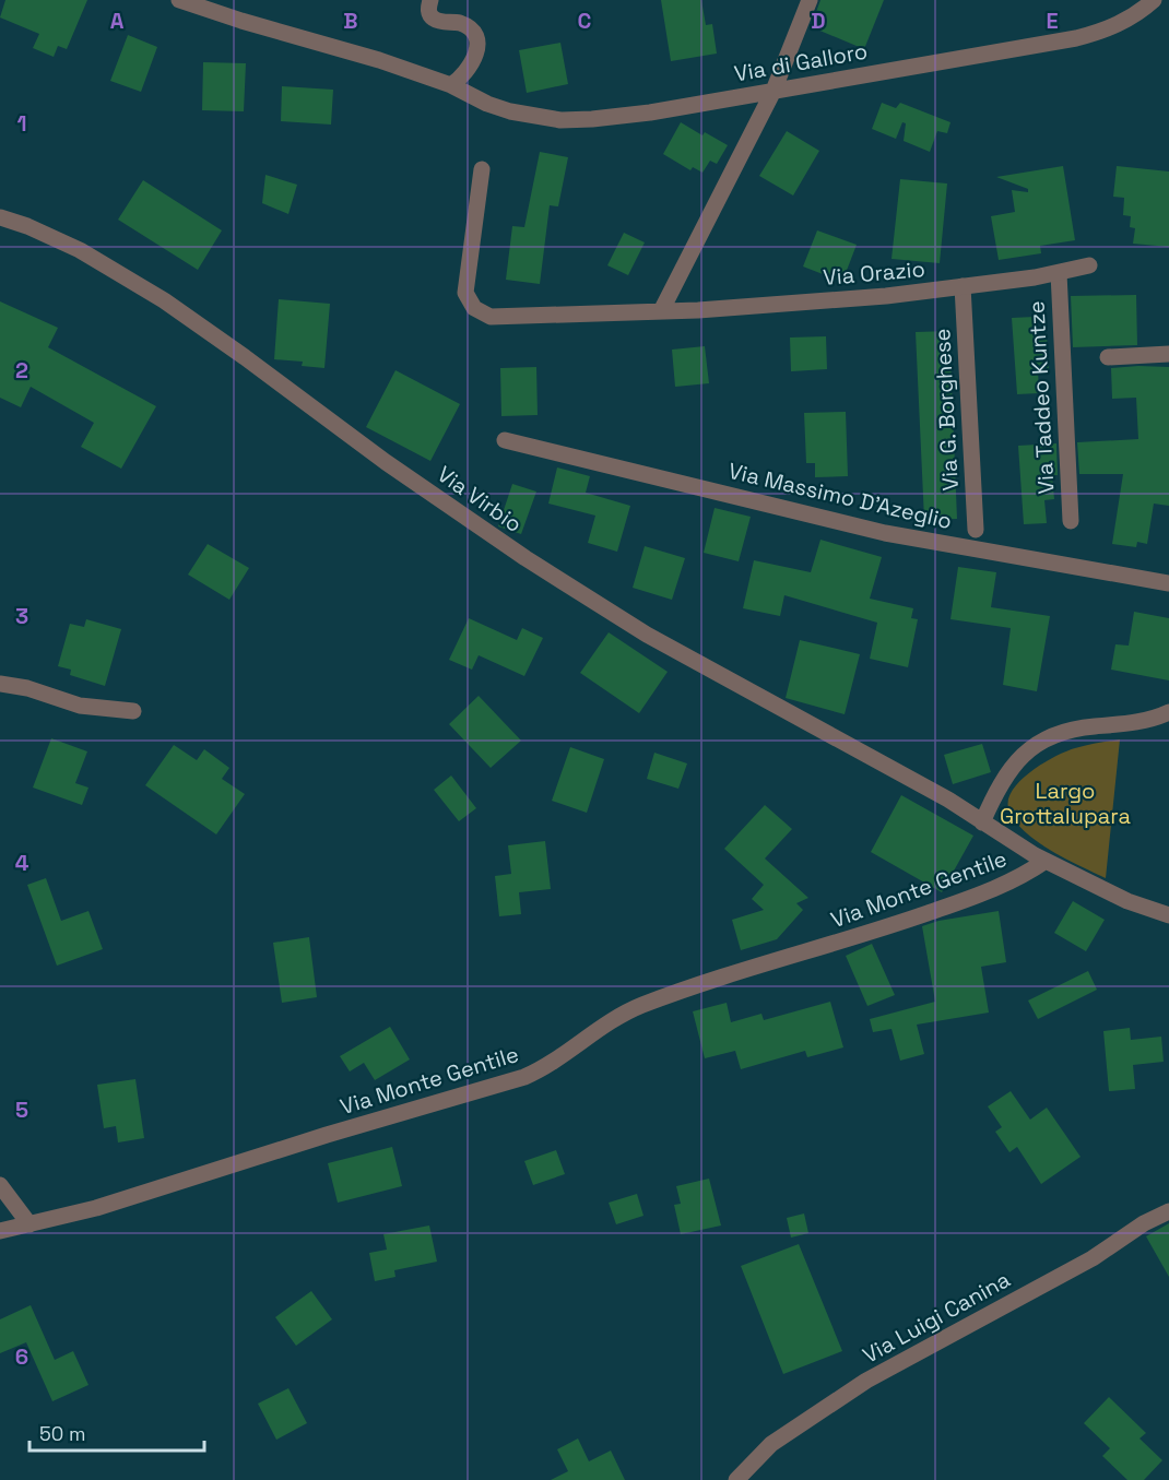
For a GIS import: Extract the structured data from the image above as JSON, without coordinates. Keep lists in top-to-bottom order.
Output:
{
  "streets": {
    "street": [
      "Via di Galloro",
      "Via Orazio",
      "Via Taddeo Kuntze",
      "Via G. Borghese",
      "Via Massimo D'Azeglio",
      "Via Virbio",
      "Via Monte Gentile",
      "Via Luigi Canina"
    ]
  },
  "crossings": [
    ["Via Orazio", "Via Taddeo Kuntze"],
    ["Via Orazio", "Via G. Borghese"]
  ],
  "parks": ["Largo Grottalupara"],
  "scale_bar": "50 m",
  "grid": {
    "columns": [
      "A",
      "B",
      "C",
      "D",
      "E"
    ],
    "rows": [
      "1",
      "2",
      "3",
      "4",
      "5",
      "6"
    ]
  }
}
